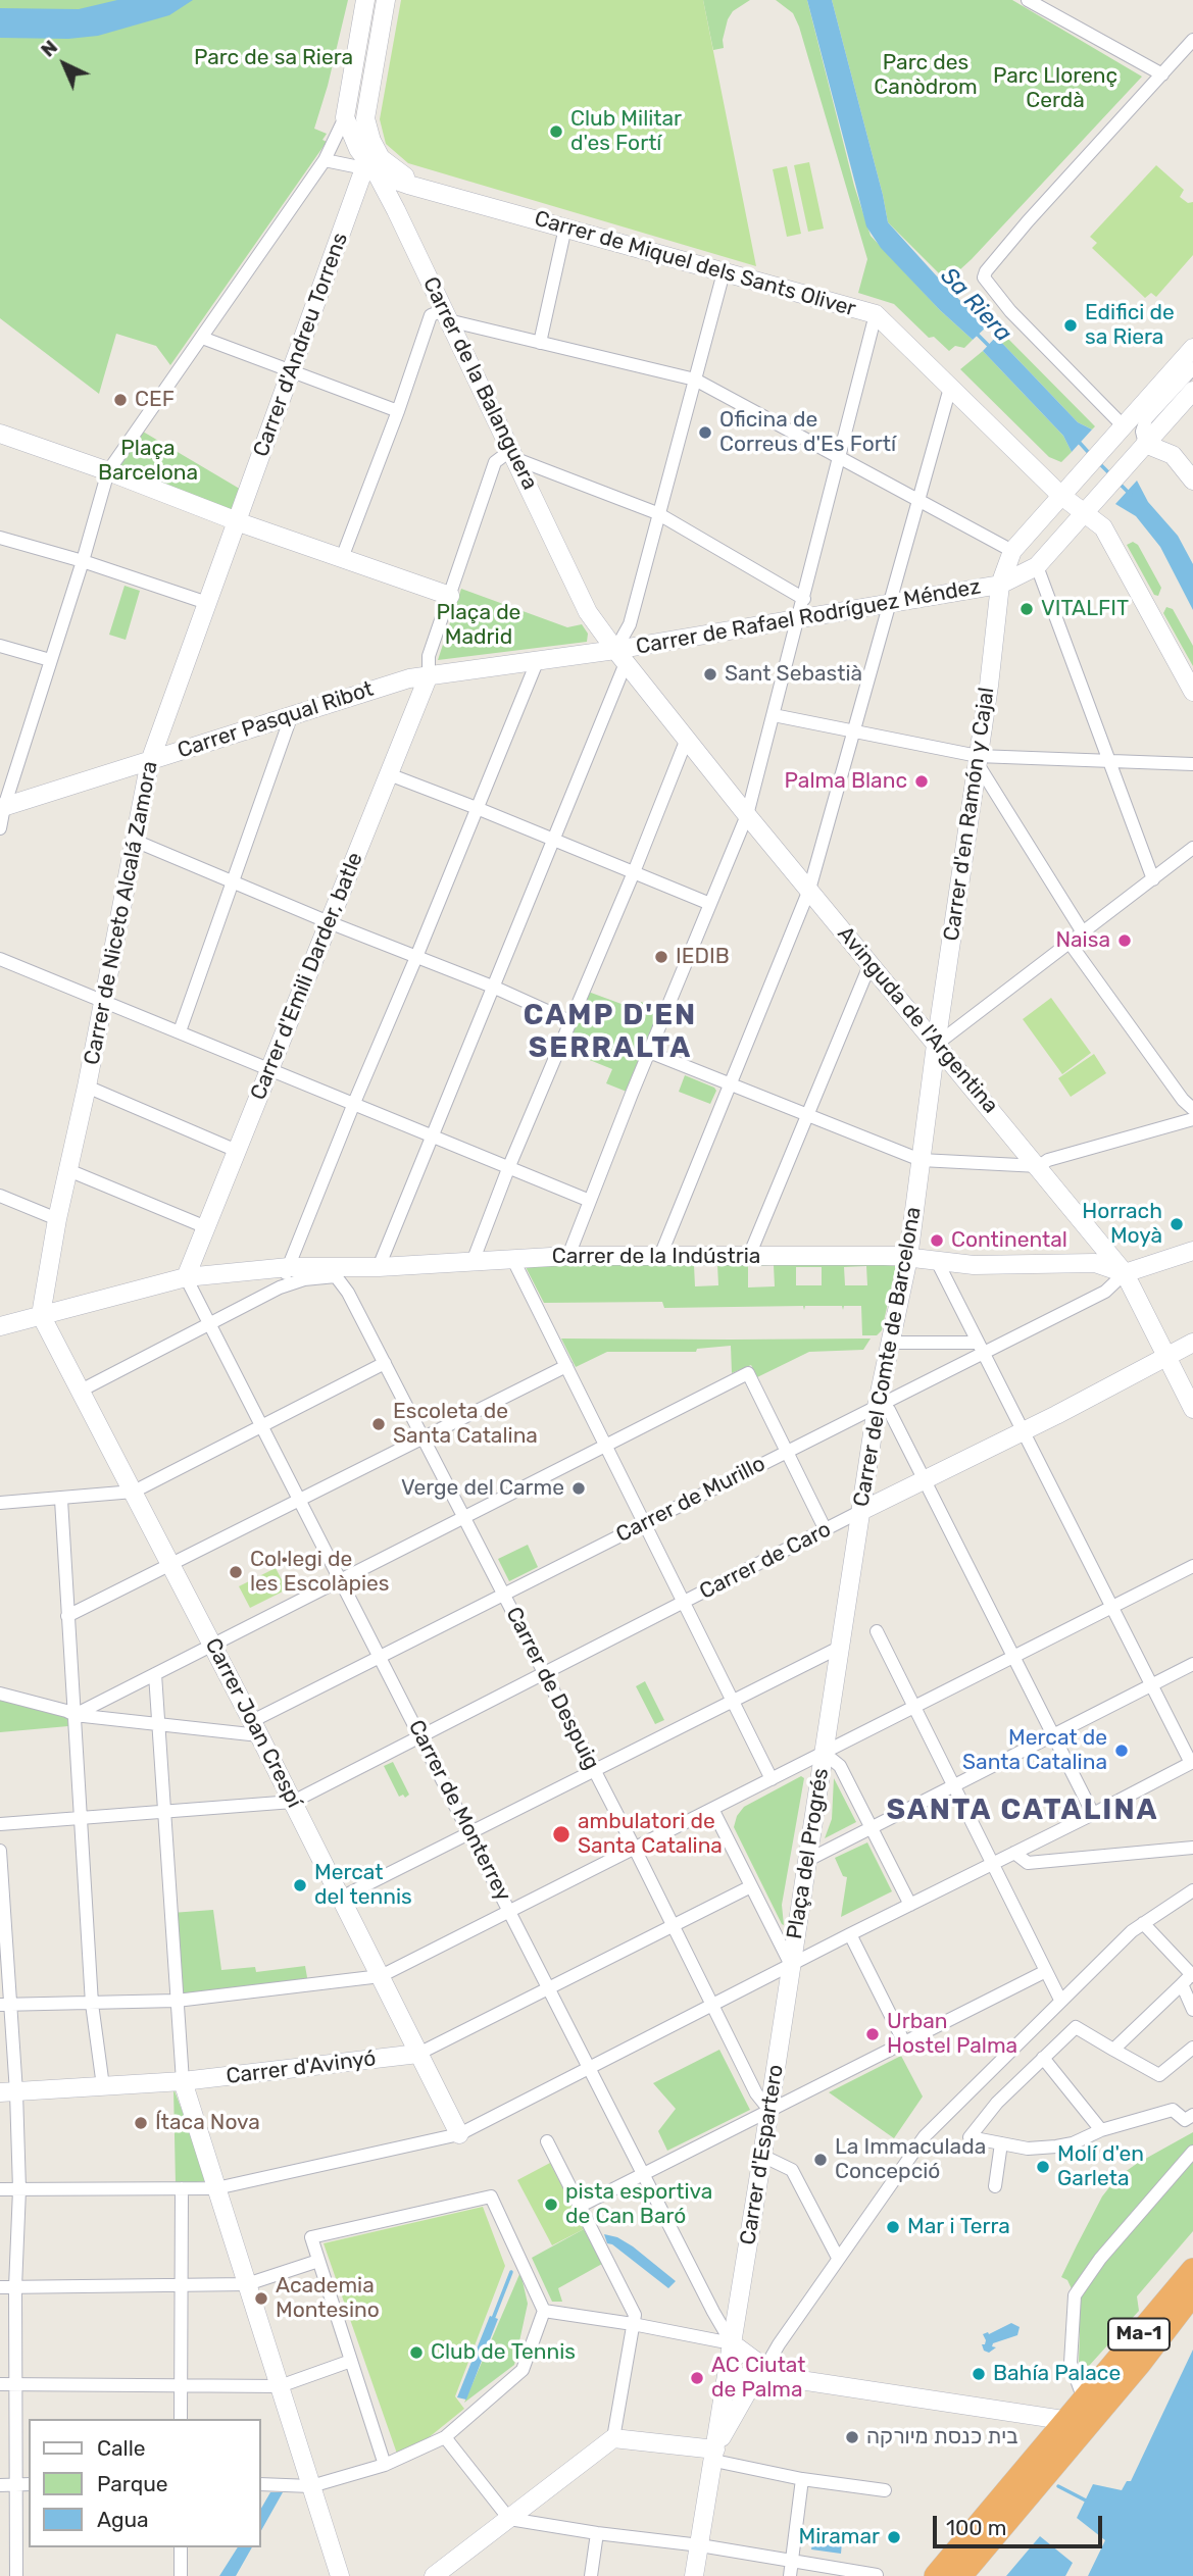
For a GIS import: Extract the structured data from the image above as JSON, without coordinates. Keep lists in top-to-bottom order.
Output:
{
  "streets": {
    "highway": ["Ma-1"],
    "street": [
      "Carrer de Miquel dels Sants Oliver",
      "Carrer d'Andreu Torrens",
      "Carrer de la Balanguera",
      "Carrer de Rafael Rodríguez Méndez",
      "Carrer Pasqual Ribot",
      "Carrer d'en Ramón y Cajal",
      "Carrer de Niceto Alcalá Zamora",
      "Carrer d'Emili Darder, batle",
      "Avinguda de l'Argentina",
      "Carrer de la Indústria",
      "Carrer del Comte de Barcelona",
      "Carrer de Murillo",
      "Carrer de Caro",
      "Carrer de Despuig",
      "Carrer Joan Crespí",
      "Carrer de Monterrey",
      "Plaça del Progrés",
      "Carrer d'Avinyó",
      "Carrer d'Espartero"
    ]
  },
  "crossings": [
    ["Carrer de Miquel dels Sants Oliver", "Carrer d'Andreu Torrens"],
    ["Carrer de Miquel dels Sants Oliver", "Carrer de la Balanguera"],
    ["Carrer de Miquel dels Sants Oliver", "Carrer d'en Ramón y Cajal"],
    ["Carrer d'Andreu Torrens", "Carrer de la Balanguera"],
    ["Carrer d'Andreu Torrens", "Carrer de Niceto Alcalá Zamora"],
    ["Carrer de la Balanguera", "Carrer de Rafael Rodríguez Méndez"],
    ["Carrer de la Balanguera", "Avinguda de l'Argentina"],
    ["Carrer de Rafael Rodríguez Méndez", "Carrer Pasqual Ribot"],
    ["Carrer de Rafael Rodríguez Méndez", "Carrer d'en Ramón y Cajal"],
    ["Carrer de Rafael Rodríguez Méndez", "Avinguda de l'Argentina"],
    ["Carrer Pasqual Ribot", "Carrer de Niceto Alcalá Zamora"],
    ["Carrer Pasqual Ribot", "Carrer d'Emili Darder, batle"],
    ["Carrer d'en Ramón y Cajal", "Avinguda de l'Argentina"],
    ["Carrer d'en Ramón y Cajal", "Carrer del Comte de Barcelona"],
    ["Carrer de Niceto Alcalá Zamora", "Carrer de la Indústria"],
    ["Carrer de Niceto Alcalá Zamora", "Carrer Joan Crespí"],
    ["Carrer d'Emili Darder, batle", "Carrer de la Indústria"],
    ["Carrer d'Emili Darder, batle", "Carrer de Monterrey"],
    ["Avinguda de l'Argentina", "Carrer de la Indústria"],
    ["Avinguda de l'Argentina", "Carrer del Comte de Barcelona"],
    ["Avinguda de l'Argentina", "Carrer de Murillo"],
    ["Avinguda de l'Argentina", "Carrer de Caro"],
    ["Carrer de la Indústria", "Carrer del Comte de Barcelona"],
    ["Carrer de la Indústria", "Carrer de Murillo"],
    ["Carrer de la Indústria", "Carrer Joan Crespí"],
    ["Carrer de la Indústria", "Carrer de Monterrey"],
    ["Carrer del Comte de Barcelona", "Carrer de Murillo"],
    ["Carrer del Comte de Barcelona", "Carrer de Caro"],
    ["Carrer del Comte de Barcelona", "Plaça del Progrés"],
    ["Carrer de Murillo", "Carrer de Despuig"],
    ["Carrer de Murillo", "Carrer Joan Crespí"],
    ["Carrer de Murillo", "Carrer de Monterrey"],
    ["Carrer de Caro", "Carrer de Despuig"],
    ["Carrer de Caro", "Carrer Joan Crespí"],
    ["Carrer de Caro", "Carrer de Monterrey"],
    ["Carrer de Despuig", "Carrer d'Espartero"],
    ["Carrer Joan Crespí", "Carrer d'Avinyó"],
    ["Carrer de Monterrey", "Carrer d'Espartero"],
    ["Plaça del Progrés", "Carrer d'Espartero"]
  ],
  "districts": ["CAMP D'EN SERRALTA", "SANTA CATALINA"],
  "water": ["Sa Riera"],
  "parks": [
    "Parc de sa Riera",
    "Parc des Canòdrom",
    "Parc Llorenç Cerdà",
    "Plaça Barcelona",
    "Plaça de Madrid"
  ],
  "places": [
    "Club Militar d'es Fortí",
    "Edifici de sa Riera",
    "CEF",
    "Oficina de Correus d'Es Fortí",
    "VITALFIT",
    "Sant Sebastià",
    "Palma Blanc",
    "Naisa",
    "IEDIB",
    "Horrach Moyà",
    "Continental",
    "Escoleta de Santa Catalina",
    "Verge del Carme",
    "Col·legi de les Escolàpies",
    "Mercat de Santa Catalina",
    "ambulatori de Santa Catalina",
    "Mercat del tennis",
    "Urban Hostel Palma",
    "Ítaca Nova",
    "La Immaculada Concepció",
    "Molí d'en Garleta",
    "pista esportiva de Can Baró",
    "Mar i Terra",
    "Academia Montesino",
    "Club de Tennis",
    "Bahía Palace",
    "AC Ciutat de Palma",
    "בית כנסת מיורקה",
    "Miramar"
  ],
  "legend": ["Calle", "Parque", "Agua"],
  "scale_bar": "100 m",
  "north": "top left"
}
